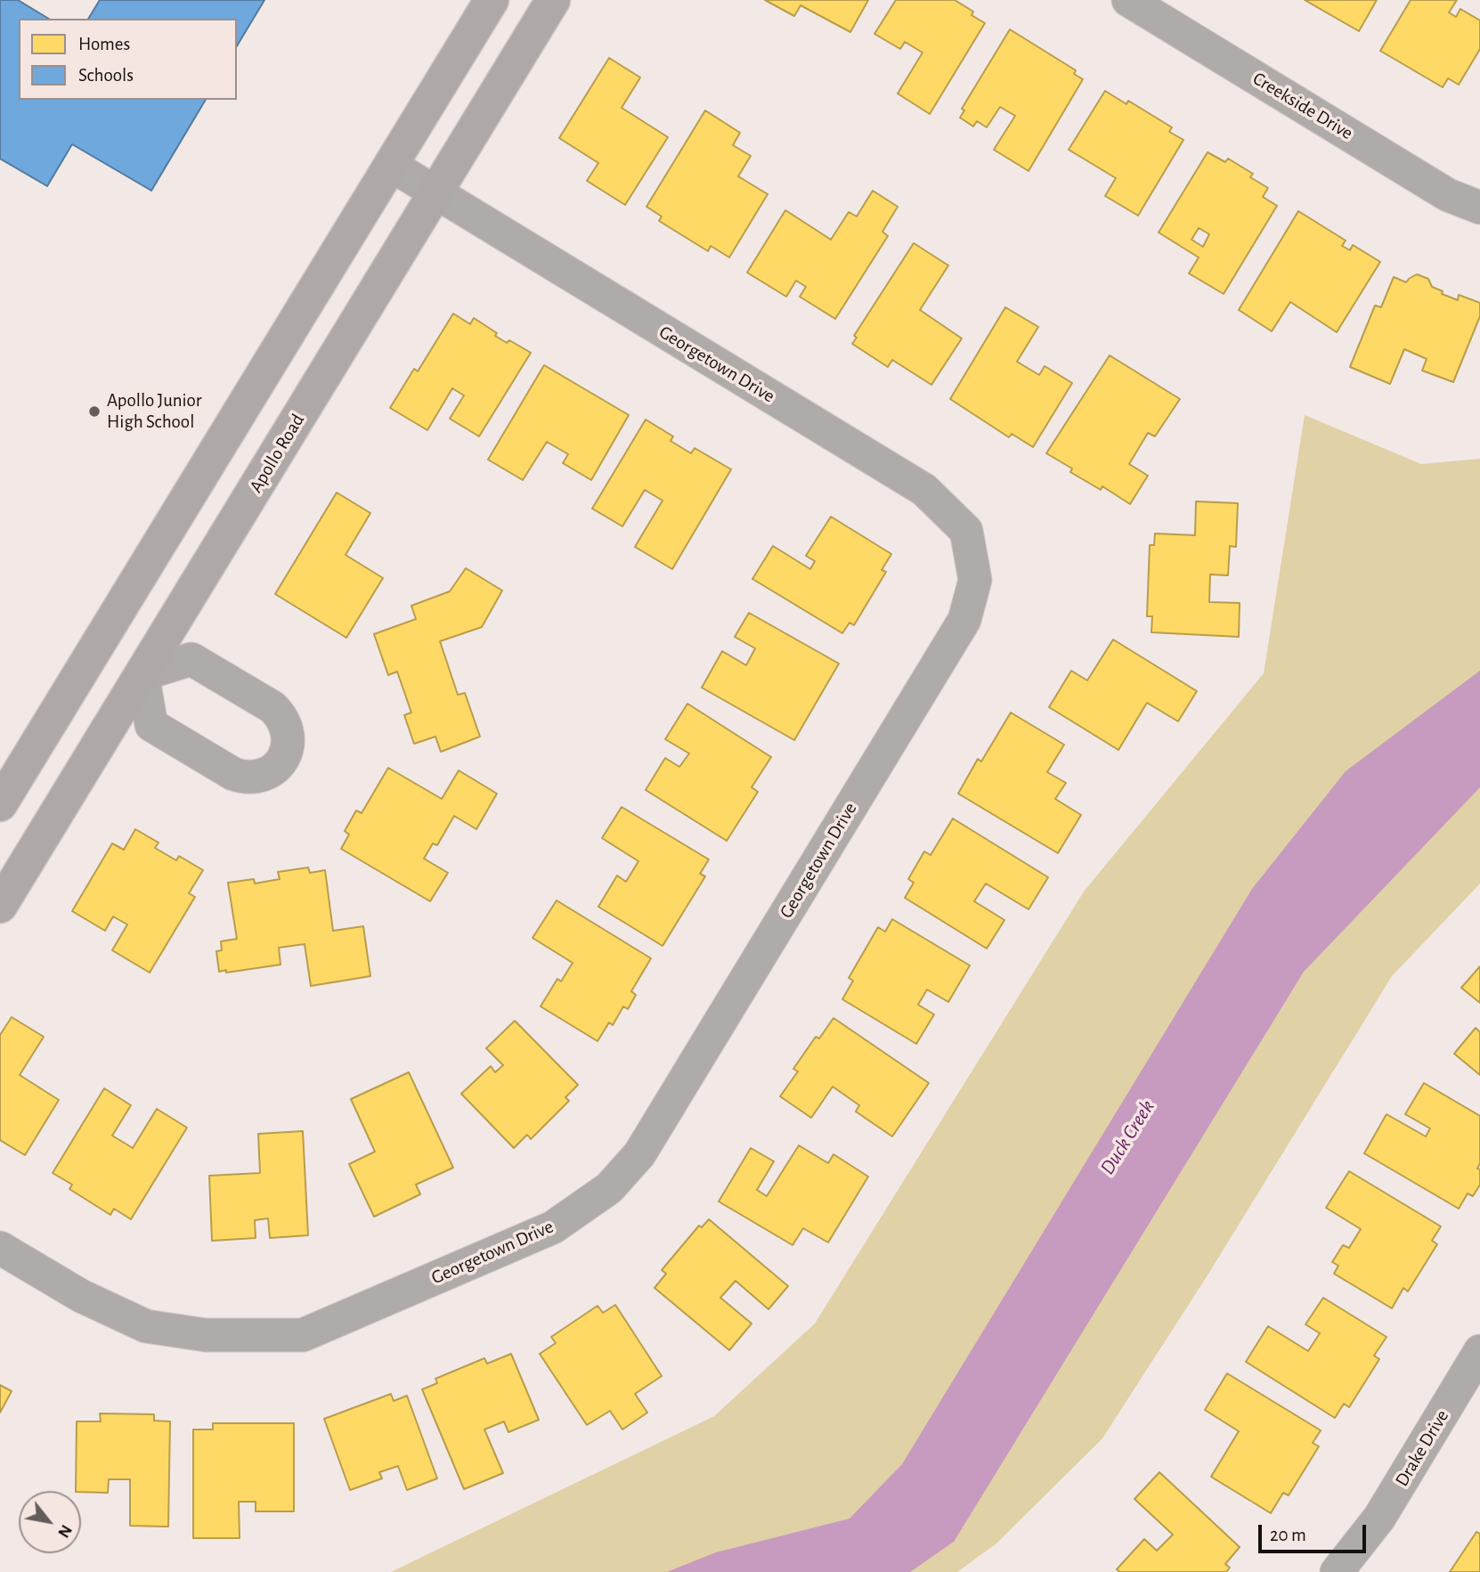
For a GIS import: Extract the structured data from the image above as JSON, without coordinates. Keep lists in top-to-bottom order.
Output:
{
  "streets": {
    "street": [
      "Creekside Drive",
      "Georgetown Drive",
      "Apollo Road",
      "Drake Drive"
    ]
  },
  "crossings": [
    ["Georgetown Drive", "Apollo Road"]
  ],
  "water": ["Duck Creek"],
  "places": ["Apollo Junior High School"],
  "legend": ["Homes", "Schools"],
  "scale_bar": "20 m",
  "north": "bottom right"
}
